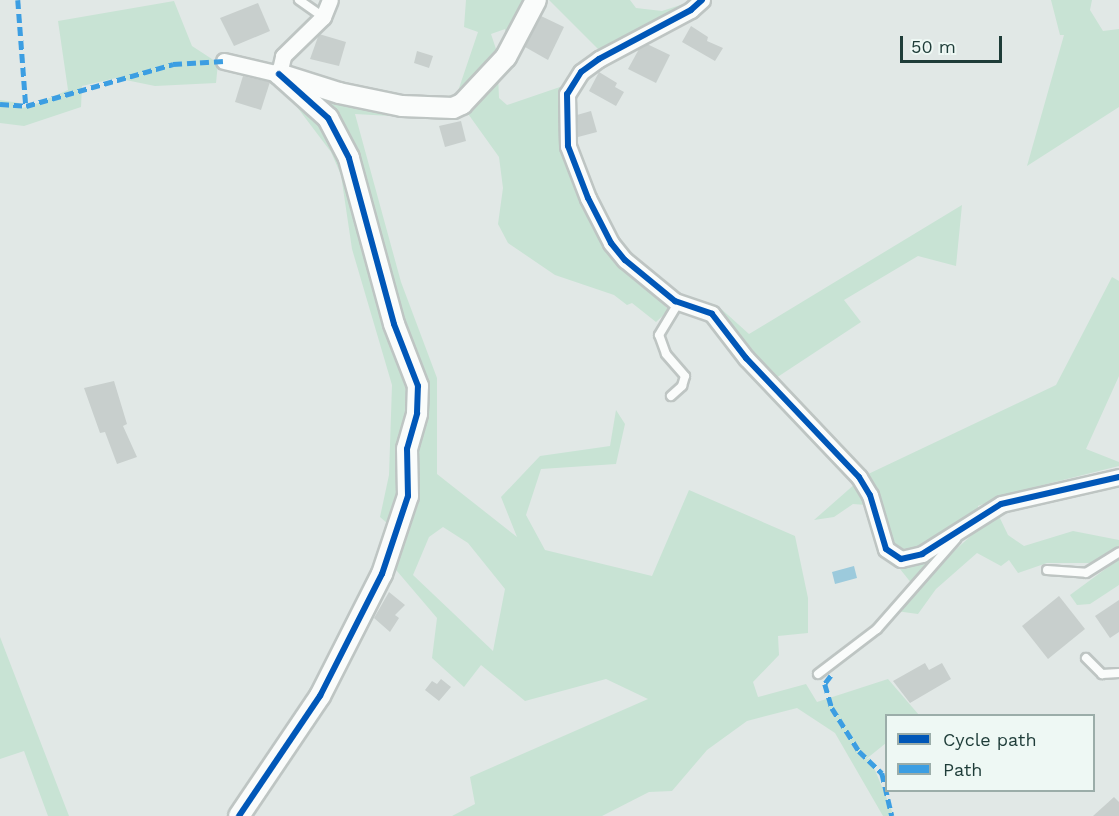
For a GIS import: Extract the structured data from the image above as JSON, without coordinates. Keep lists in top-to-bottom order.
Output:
{
  "legend": ["Cycle path", "Path"],
  "scale_bar": "50 m"
}
